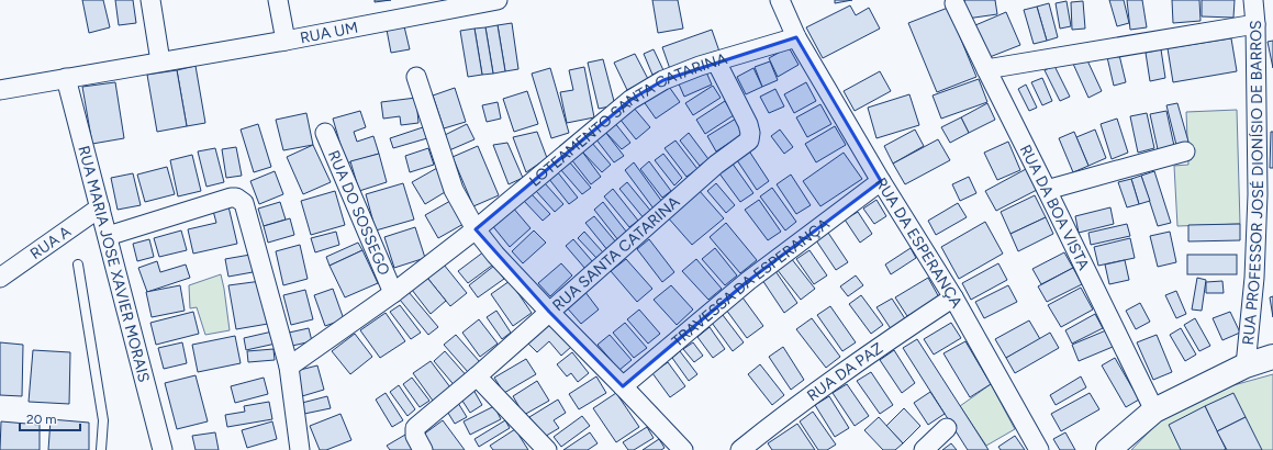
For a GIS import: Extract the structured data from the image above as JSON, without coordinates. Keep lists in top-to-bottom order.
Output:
{
  "streets": {
    "street": [
      "RUA UM",
      "LOTEAMENTO SANTA CATARINA",
      "RUA PROFESSOR JOSÉ DIONÍSIO DE BARROS",
      "RUA DA BOA VISTA",
      "RUA DO SOSSEGO",
      "RUA A",
      "RUA DA ESPERANÇA",
      "RUA SANTA CATARINA",
      "RUA MARIA JOSE XAVIER MORAIS",
      "TRAVESSA DA ESPERANÇA",
      "RUA DA PAZ"
    ]
  },
  "crossings": [
    ["RUA UM", "RUA MARIA JOSE XAVIER MORAIS"],
    ["LOTEAMENTO SANTA CATARINA", "RUA DO SOSSEGO"],
    ["LOTEAMENTO SANTA CATARINA", "RUA DA ESPERANÇA"],
    ["LOTEAMENTO SANTA CATARINA", "RUA SANTA CATARINA"],
    ["RUA A", "RUA MARIA JOSE XAVIER MORAIS"],
    ["RUA DA ESPERANÇA", "TRAVESSA DA ESPERANÇA"],
    ["RUA DA ESPERANÇA", "RUA DA PAZ"]
  ],
  "scale_bar": "20 m"
}
